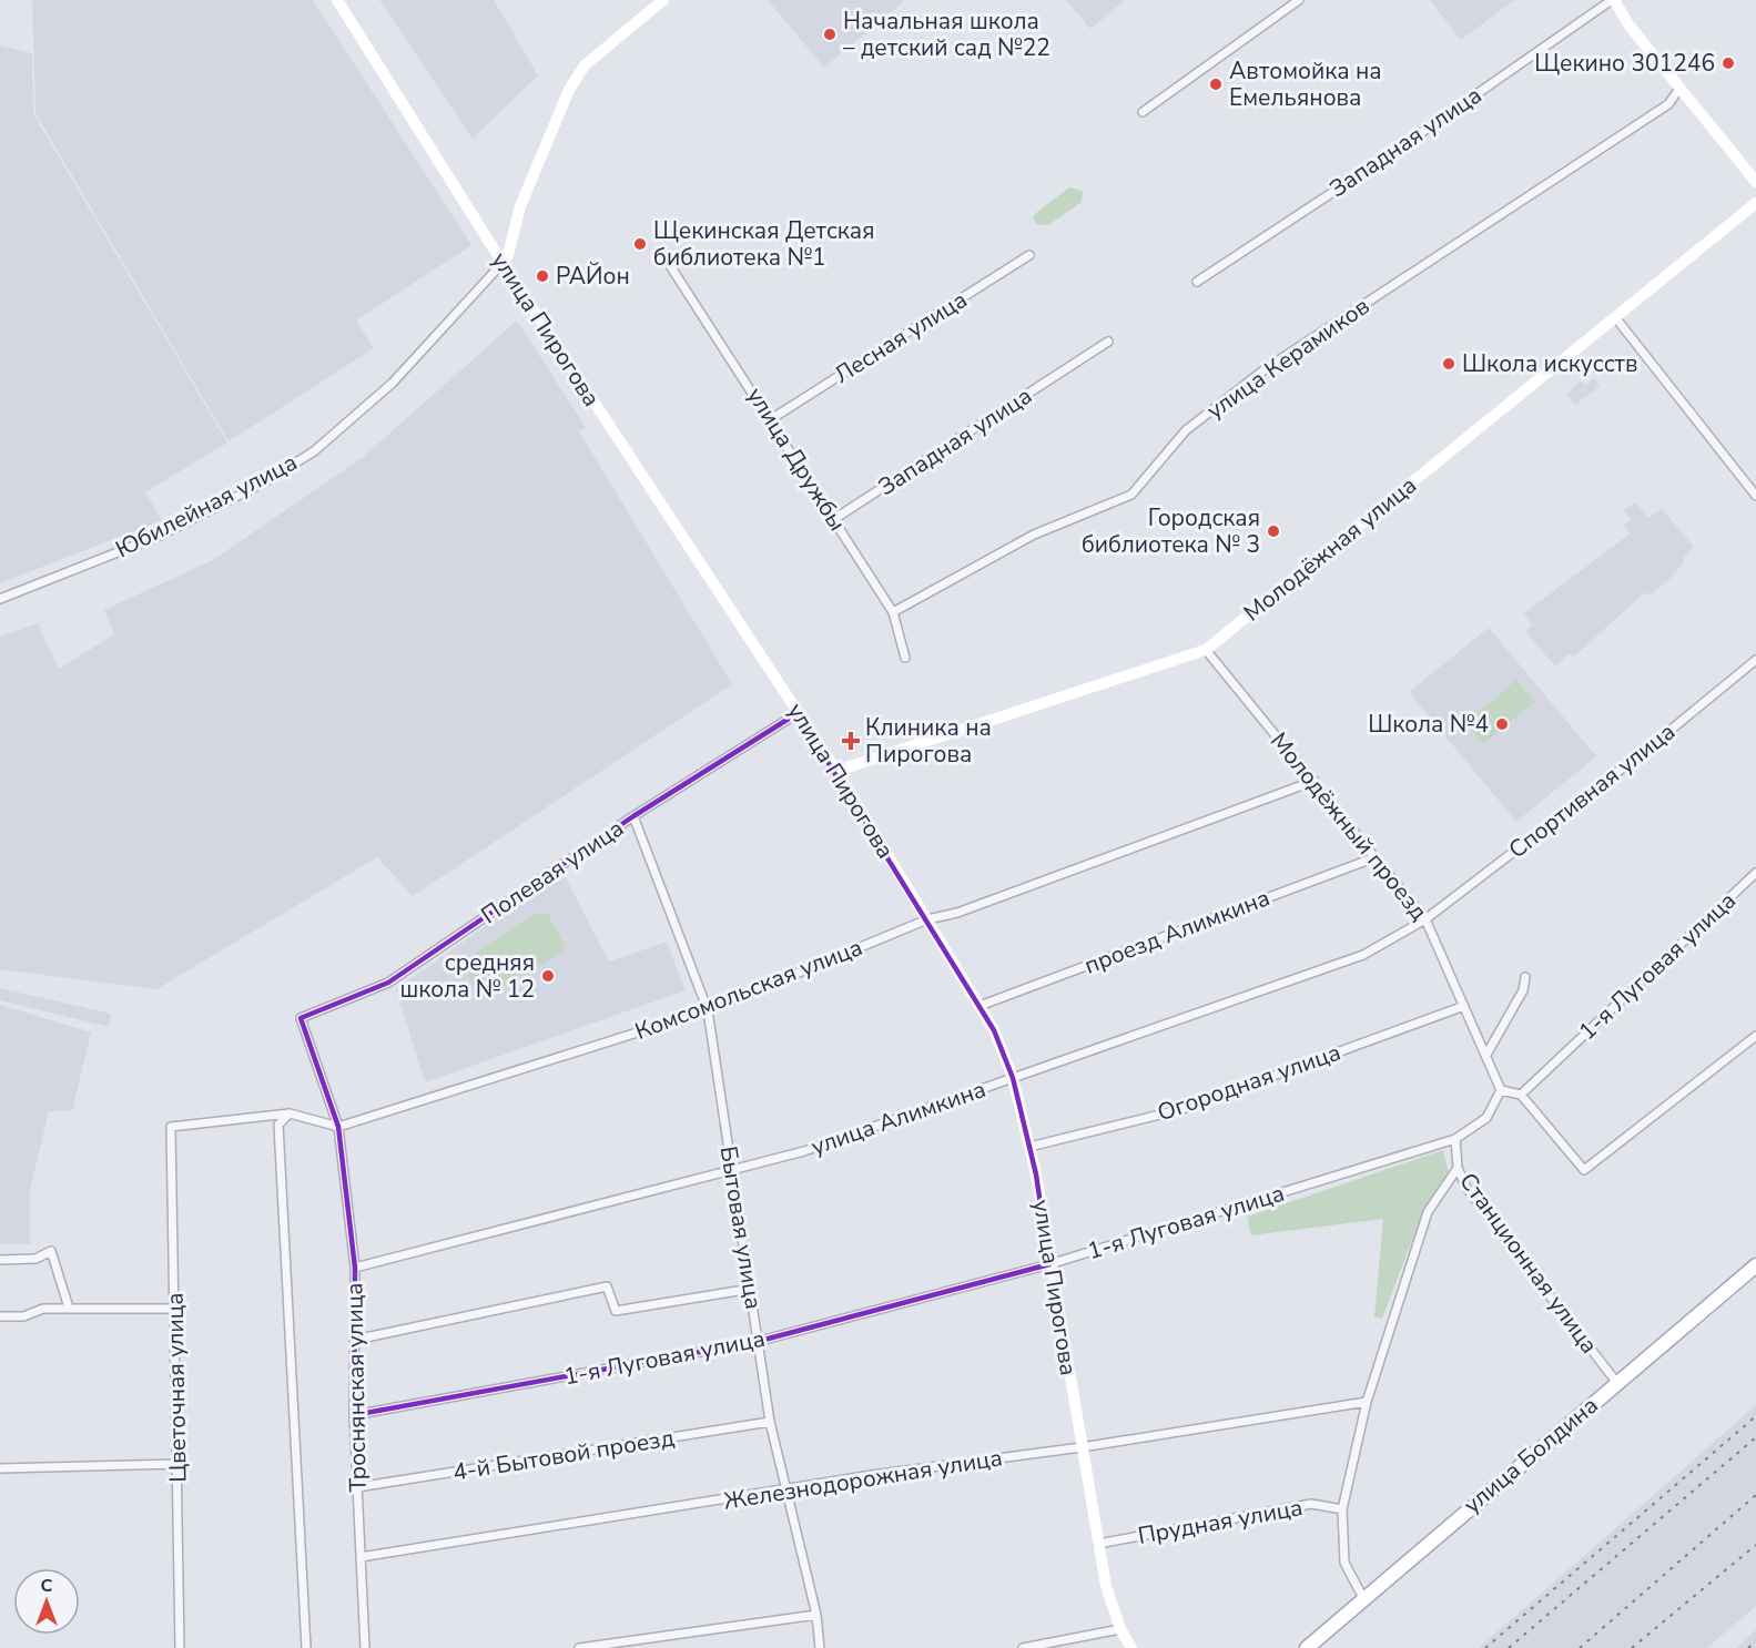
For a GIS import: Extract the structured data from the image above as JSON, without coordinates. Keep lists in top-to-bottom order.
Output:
{
  "streets": {
    "main road": ["улица Болдина"],
    "street": [
      "Западная улица",
      "улица Пирогова",
      "Лесная улица",
      "улица Керамиков",
      "улица Дружбы",
      "Юбилейная улица",
      "Молодёжная улица",
      "Спортивная улица",
      "Молодёжный проезд",
      "Полевая улица",
      "проезд Алимкина",
      "1-я Луговая улица",
      "Комсомольская улица",
      "Огородная улица",
      "улица Алимкина",
      "Бытовая улица",
      "Станционная улица",
      "Цветочная улица",
      "Троснянская улица",
      "4-й Бытовой проезд",
      "Железнодорожная улица",
      "Прудная улица"
    ]
  },
  "crossings": [
    ["Западная улица", "улица Дружбы"],
    ["улица Пирогова", "Юбилейная улица"],
    ["улица Пирогова", "Молодёжная улица"],
    ["улица Пирогова", "Полевая улица"],
    ["улица Пирогова", "проезд Алимкина"],
    ["улица Пирогова", "1-я Луговая улица"],
    ["улица Пирогова", "Комсомольская улица"],
    ["улица Пирогова", "Огородная улица"],
    ["улица Пирогова", "улица Алимкина"],
    ["улица Пирогова", "Железнодорожная улица"],
    ["улица Пирогова", "Прудная улица"],
    ["Лесная улица", "улица Дружбы"],
    ["улица Керамиков", "улица Дружбы"],
    ["Молодёжная улица", "Молодёжный проезд"],
    ["Спортивная улица", "Молодёжный проезд"],
    ["Спортивная улица", "улица Алимкина"],
    ["Молодёжный проезд", "проезд Алимкина"],
    ["Молодёжный проезд", "1-я Луговая улица"],
    ["Молодёжный проезд", "Комсомольская улица"],
    ["Молодёжный проезд", "Огородная улица"],
    ["Молодёжный проезд", "улица Алимкина"],
    ["Полевая улица", "Бытовая улица"],
    ["Полевая улица", "Троснянская улица"],
    ["1-я Луговая улица", "Бытовая улица"],
    ["1-я Луговая улица", "Станционная улица"],
    ["1-я Луговая улица", "Троснянская улица"],
    ["Комсомольская улица", "Бытовая улица"],
    ["Комсомольская улица", "Троснянская улица"],
    ["улица Алимкина", "Бытовая улица"],
    ["улица Алимкина", "Троснянская улица"],
    ["Бытовая улица", "4-й Бытовой проезд"],
    ["Бытовая улица", "Железнодорожная улица"],
    ["Станционная улица", "улица Болдина"],
    ["Троснянская улица", "4-й Бытовой проезд"],
    ["Троснянская улица", "Железнодорожная улица"]
  ],
  "places": {
    "other": [
      "Начальная школа – детский сад №22",
      "Щекино 301246",
      "Автомойка на Емельянова",
      "Щекинская Детская библиотека №1",
      "РАЙон",
      "Школа искусств",
      "Городская библиотека № 3",
      "Школа №4",
      "средняя школа № 12"
    ],
    "health": ["Клиника на Пирогова"]
  },
  "north": "top"
}
